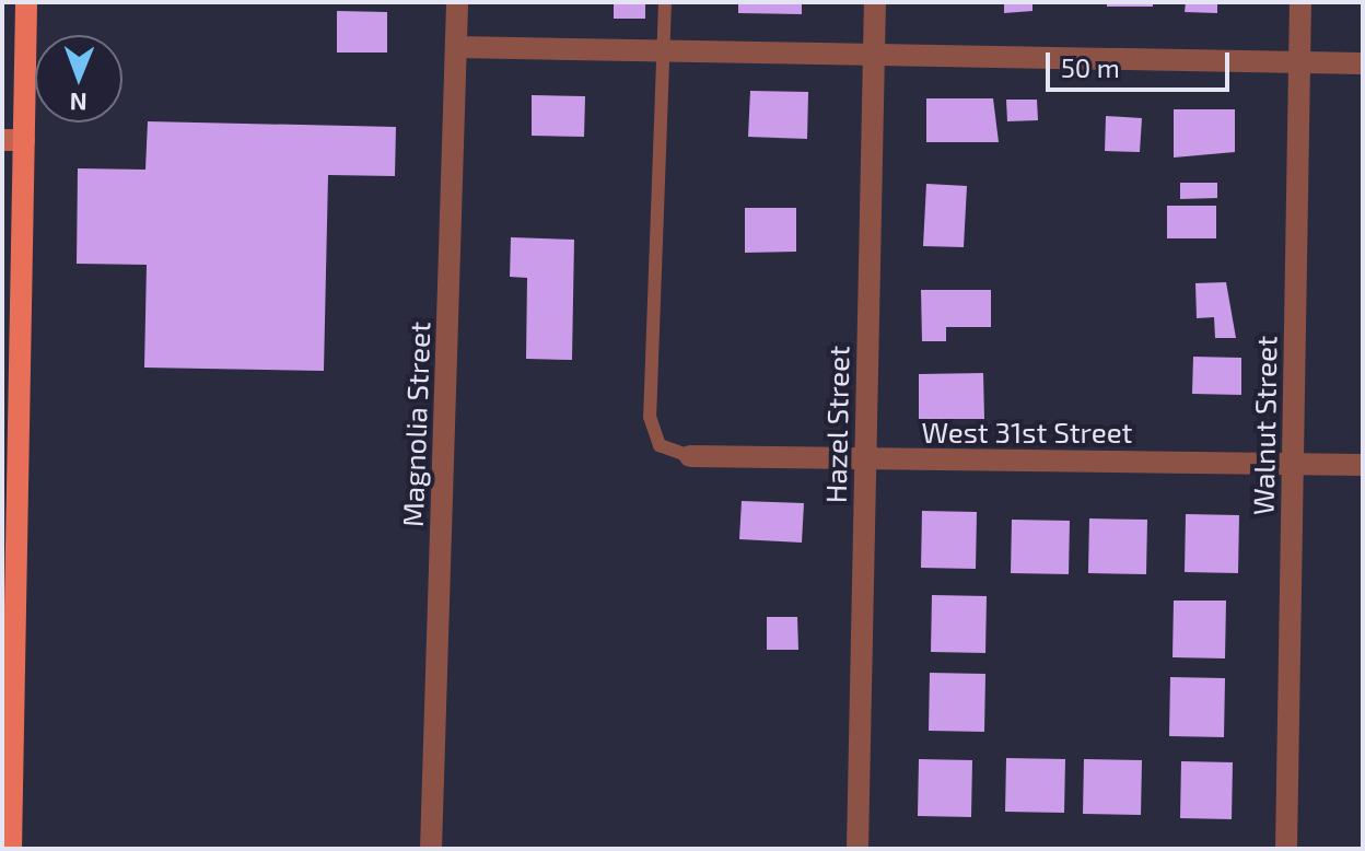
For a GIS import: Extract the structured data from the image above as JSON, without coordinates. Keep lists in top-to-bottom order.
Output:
{
  "streets": {
    "street": [
      "Magnolia Street",
      "Hazel Street",
      "Walnut Street",
      "West 31st Street"
    ]
  },
  "crossings": [
    ["Hazel Street", "West 31st Street"],
    ["Walnut Street", "West 31st Street"]
  ],
  "scale_bar": "50 m",
  "north": "bottom"
}
